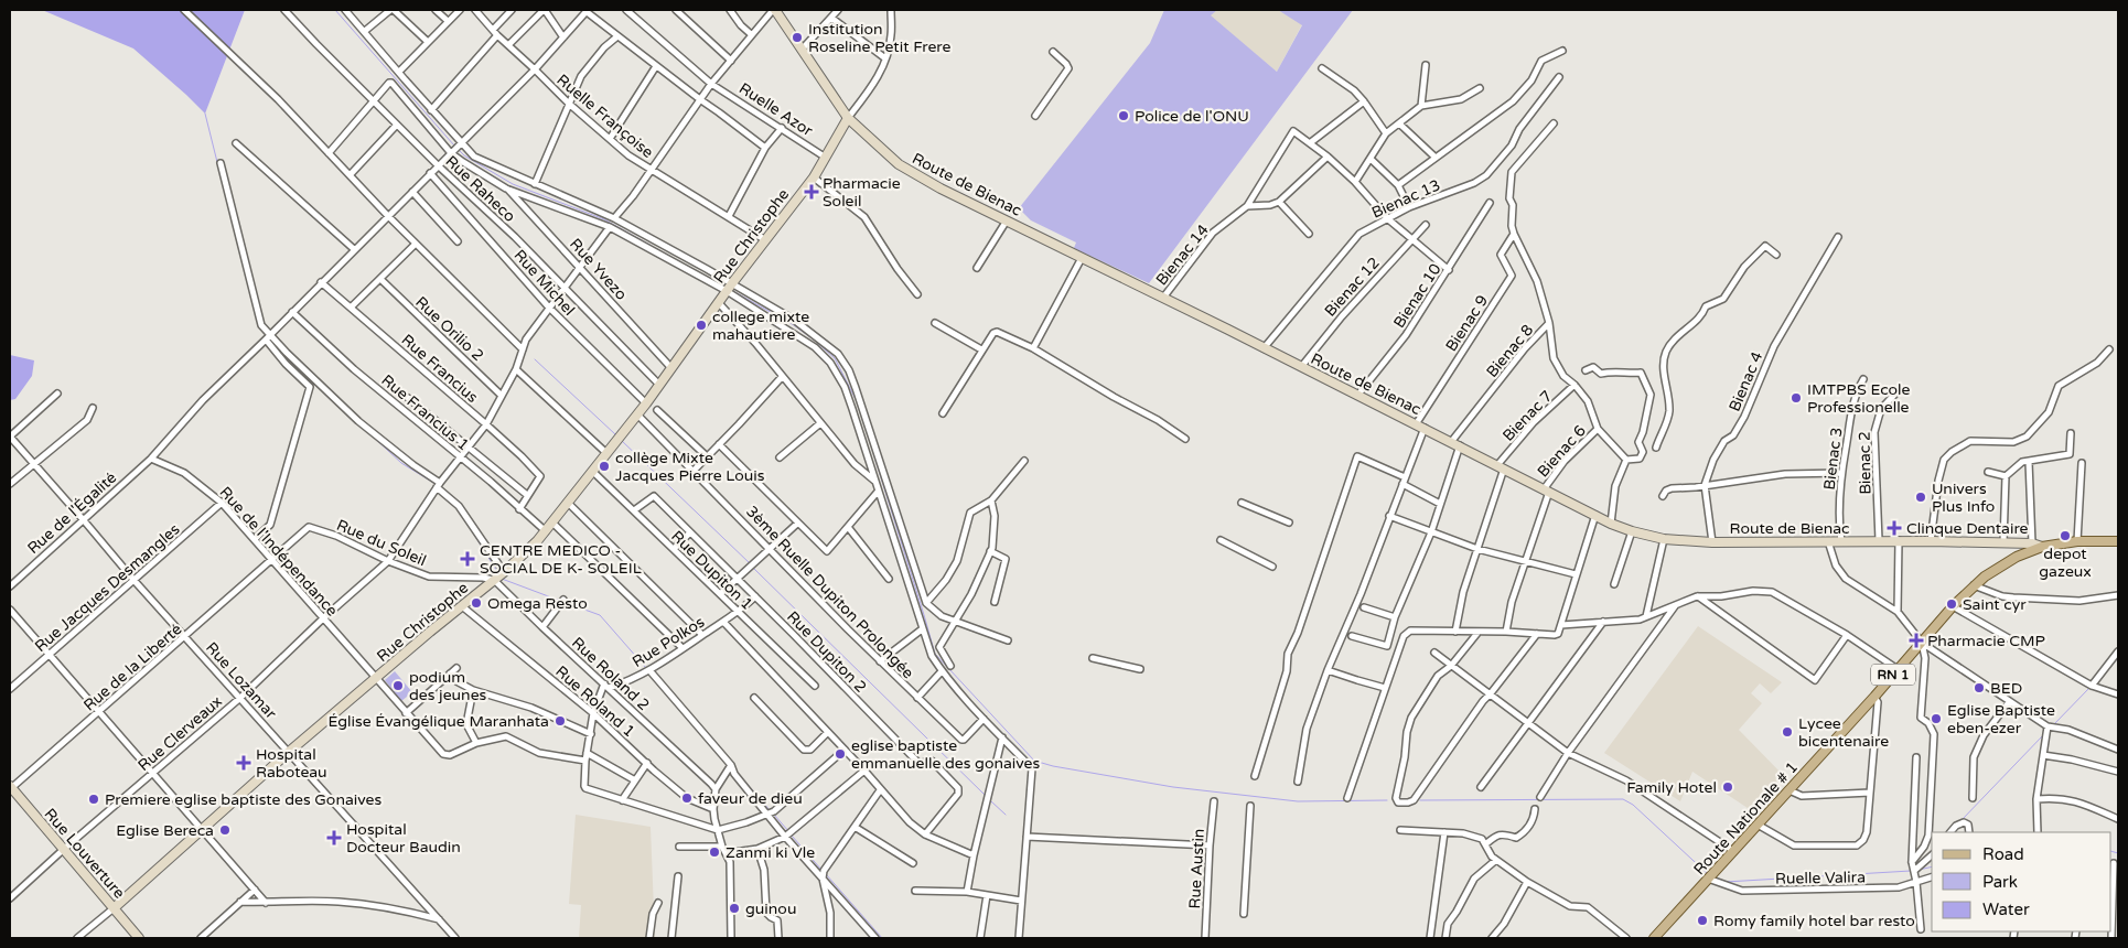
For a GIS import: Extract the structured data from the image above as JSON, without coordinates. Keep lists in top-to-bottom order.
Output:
{
  "streets": {
    "main road": [
      "Route de Bienac",
      "Rue Christophe",
      "RN 1",
      "Route Nationale # 1",
      "Rue Louverture"
    ],
    "street": [
      "Ruelle Azor",
      "Ruelle Françoise",
      "Rue Raheco",
      "Bienac 13",
      "Bienac 14",
      "Rue Yvezo",
      "Rue Michel",
      "Bienac 12",
      "Bienac 10",
      "Bienac 9",
      "Rue Orilio 2",
      "Bienac 8",
      "Rue Francius",
      "Bienac 4",
      "Rue Francius 1",
      "Bienac 7",
      "Bienac 6",
      "Bienac 3",
      "Bienac 2",
      "Rue de l'Égalité",
      "Rue du Soleil",
      "Rue de l'Indépendance",
      "Rue Dupiton 1",
      "Rue Jacques Desmangles",
      "3ème Ruelle Dupiton Prolongée",
      "Rue Polkos",
      "Rue Dupiton 2",
      "Rue de la Liberté",
      "Rue Roland 2",
      "Rue Lozamar",
      "Rue Roland 1",
      "Rue Clerveaux",
      "Rue Austin",
      "Ruelle Valira"
    ]
  },
  "crossings": [
    ["Ruelle Azor", "Rue Christophe"],
    ["Ruelle Françoise", "Rue Christophe"],
    ["Ruelle Françoise", "Rue de l'Égalité"],
    ["Route de Bienac", "Bienac 13"],
    ["Route de Bienac", "Rue Christophe"],
    ["Route de Bienac", "Bienac 14"],
    ["Route de Bienac", "Bienac 12"],
    ["Route de Bienac", "Bienac 10"],
    ["Route de Bienac", "Bienac 9"],
    ["Route de Bienac", "Bienac 8"],
    ["Route de Bienac", "Bienac 4"],
    ["Route de Bienac", "Bienac 7"],
    ["Route de Bienac", "Bienac 6"],
    ["Route de Bienac", "Bienac 3"],
    ["Route de Bienac", "Bienac 2"],
    ["Route de Bienac", "Route Nationale # 1"],
    ["Rue Raheco", "Rue Christophe"],
    ["Rue Raheco", "Rue de l'Égalité"],
    ["Rue Raheco", "Rue Clerveaux"],
    ["Rue Christophe", "Rue Yvezo"],
    ["Rue Christophe", "Rue Michel"],
    ["Rue Christophe", "Rue Francius 1"],
    ["Rue Christophe", "Rue du Soleil"],
    ["Rue Christophe", "Rue de l'Indépendance"],
    ["Rue Christophe", "Rue Dupiton 1"],
    ["Rue Christophe", "3ème Ruelle Dupiton Prolongée"],
    ["Rue Christophe", "Rue Roland 2"],
    ["Rue Christophe", "Rue Lozamar"],
    ["Rue Christophe", "Rue Roland 1"],
    ["Rue Christophe", "Rue Louverture"],
    ["Rue Yvezo", "Rue Clerveaux"],
    ["Rue Michel", "Rue de l'Égalité"],
    ["Rue Michel", "Rue Clerveaux"],
    ["Bienac 9", "Bienac 8"],
    ["Rue Orilio 2", "Rue Clerveaux"],
    ["Rue Francius", "Rue de l'Égalité"],
    ["Rue Francius", "Rue Clerveaux"],
    ["Rue Francius 1", "Rue de l'Égalité"],
    ["Rue Francius 1", "Rue Clerveaux"],
    ["Rue de l'Égalité", "Rue de l'Indépendance"],
    ["Rue de l'Égalité", "Rue Lozamar"],
    ["Rue du Soleil", "Rue de l'Indépendance"],
    ["Rue du Soleil", "Rue de la Liberté"],
    ["Rue du Soleil", "Rue Roland 2"],
    ["Rue du Soleil", "Rue Clerveaux"],
    ["Rue de l'Indépendance", "Rue Jacques Desmangles"],
    ["Rue de l'Indépendance", "Rue de la Liberté"],
    ["Rue de l'Indépendance", "Rue Clerveaux"],
    ["Rue Dupiton 1", "Rue Polkos"],
    ["Rue Dupiton 1", "Rue Dupiton 2"],
    ["Rue Jacques Desmangles", "Rue Lozamar"],
    ["Rue Polkos", "Rue Dupiton 2"],
    ["Rue Polkos", "Rue Roland 2"],
    ["Rue de la Liberté", "Rue Lozamar"],
    ["Rue de la Liberté", "Rue Louverture"],
    ["Rue Lozamar", "Rue Clerveaux"],
    ["Rue Clerveaux", "Rue Louverture"],
    ["Route Nationale # 1", "Ruelle Valira"]
  ],
  "places": {
    "other": [
      "Institution Roseline Petit Frere",
      "Police de l'ONU",
      "college mixte mahautiere",
      "IMTPBS Ecole Professionelle",
      "collège Mixte Jacques Pierre Louis",
      "Univers Plus Info",
      "depot gazeux",
      "Omega Resto",
      "Saint cyr",
      "podium des jeunes",
      "BED",
      "Eglise Baptiste eben-ezer",
      "Église Évangélique Maranhata",
      "Lycee bicentenaire",
      "eglise baptiste emmanuelle des gonaives",
      "Family Hotel",
      "faveur de dieu",
      "Premiere eglise baptiste des Gonaives",
      "Eglise Bereca",
      "Zanmi ki Vle",
      "guinou",
      "Romy family hotel bar resto"
    ],
    "health": [
      "Pharmacie Soleil",
      "Clinque Dentaire",
      "CENTRE MEDICO - SOCIAL DE K- SOLEIL",
      "Pharmacie CMP",
      "Hospital Raboteau",
      "Hospital Docteur Baudin"
    ]
  },
  "legend": ["Road", "Park", "Water"]
}
